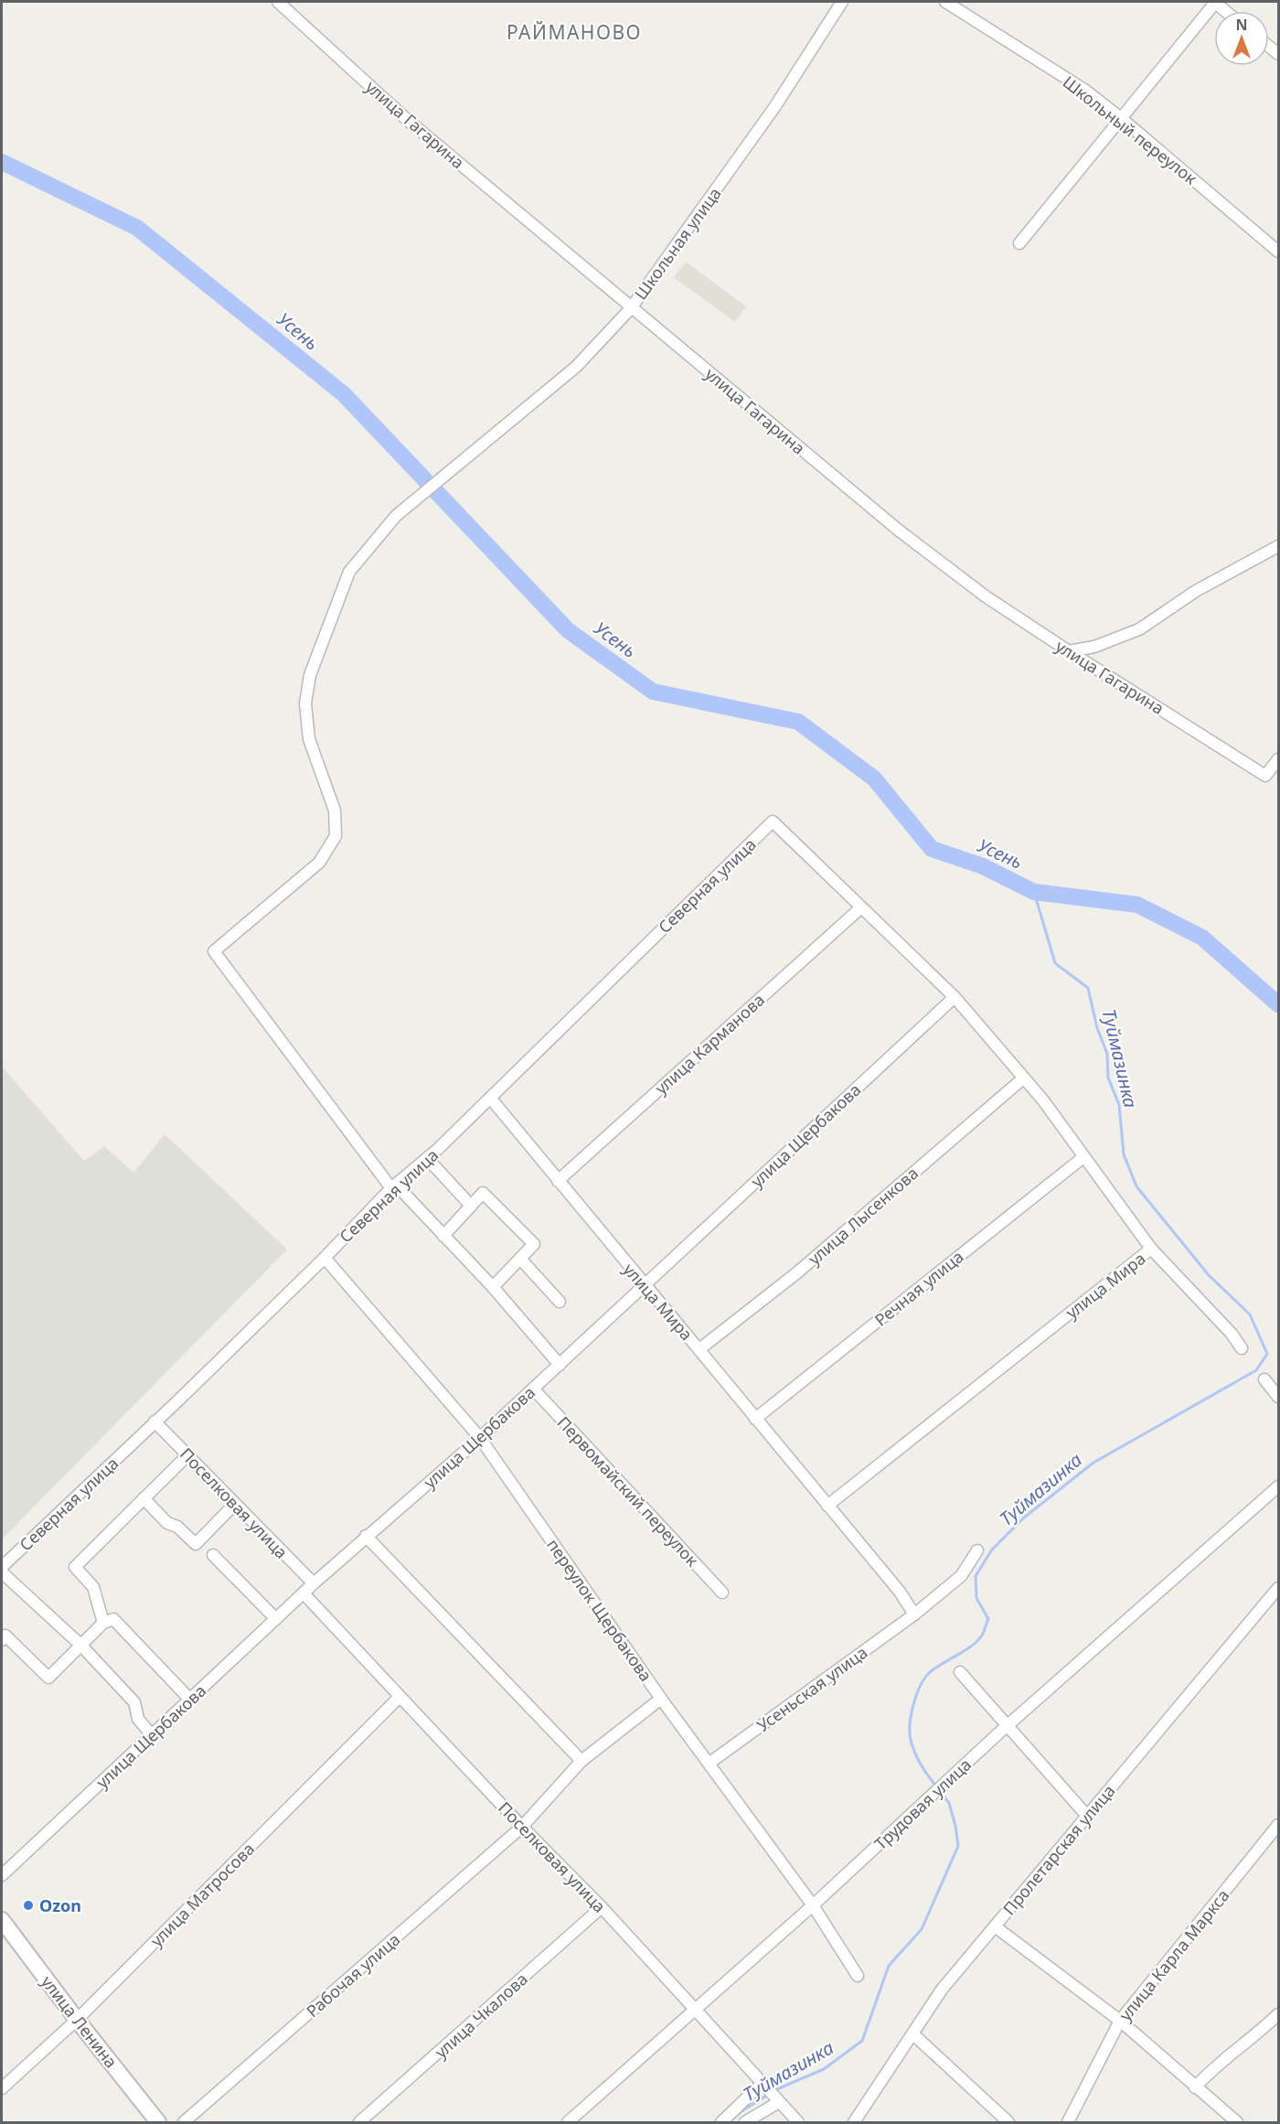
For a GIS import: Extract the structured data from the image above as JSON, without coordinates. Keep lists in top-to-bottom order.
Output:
{
  "streets": {
    "street": [
      "улица Гагарина",
      "Школьный переулок",
      "Школьная улица",
      "Северная улица",
      "улица Карманова",
      "улица Щербакова",
      "улица Лысенкова",
      "улица Мира",
      "Речная улица",
      "Первомайский переулок",
      "Поселковая улица",
      "переулок Щербакова",
      "Усеньская улица",
      "Трудовая улица",
      "Пролетарская улица",
      "улица Матросова",
      "улица Карла Маркса",
      "Рабочая улица",
      "улица Чкалова",
      "улица Ленина"
    ]
  },
  "crossings": [
    ["улица Гагарина", "Школьная улица"],
    ["Школьная улица", "Северная улица"],
    ["Северная улица", "улица Карманова"],
    ["Северная улица", "улица Мира"],
    ["Северная улица", "Поселковая улица"],
    ["Северная улица", "переулок Щербакова"],
    ["улица Карманова", "улица Мира"],
    ["улица Щербакова", "улица Мира"],
    ["улица Щербакова", "Первомайский переулок"],
    ["улица Щербакова", "Поселковая улица"],
    ["улица Щербакова", "переулок Щербакова"],
    ["улица Лысенкова", "улица Мира"],
    ["улица Мира", "Речная улица"],
    ["улица Мира", "Усеньская улица"],
    ["Поселковая улица", "Трудовая улица"],
    ["Поселковая улица", "улица Матросова"],
    ["Поселковая улица", "Рабочая улица"],
    ["Поселковая улица", "улица Чкалова"],
    ["переулок Щербакова", "Усеньская улица"],
    ["переулок Щербакова", "Трудовая улица"],
    ["переулок Щербакова", "Рабочая улица"],
    ["улица Матросова", "улица Ленина"]
  ],
  "districts": ["РАЙМАНОВО"],
  "water": ["Усень", "Туймазинка"],
  "places": ["Ozon"],
  "north": "top"
}
